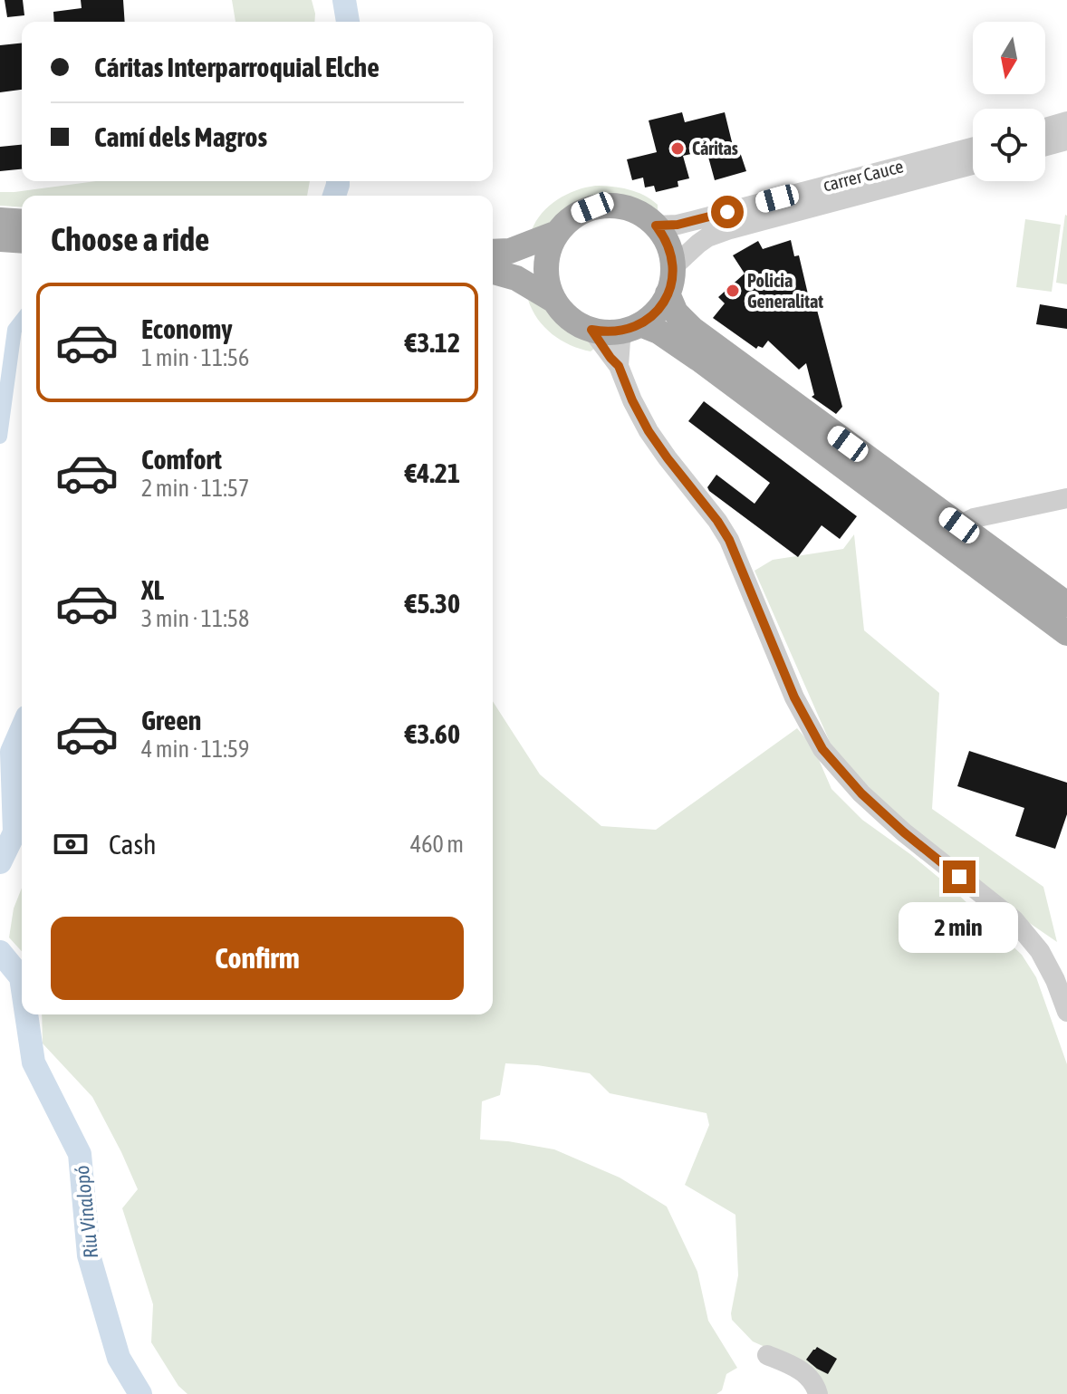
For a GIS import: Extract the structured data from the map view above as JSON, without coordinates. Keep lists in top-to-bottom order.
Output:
{
  "streets": {
    "street": ["carrer Cauce"]
  },
  "water": ["Riu Vinalopó"],
  "places": ["Cáritas", "Policia Generalitat"],
  "north": "bottom",
  "page": {
    "banner": ["Cáritas Interparroquial Elche", "Camí dels Magros"],
    "heading": "Choose a ride",
    "list": [
      {
        "name": "Economy",
        "note": "1 min · 11:56",
        "value": "€3.12"
      },
      {
        "name": "Comfort",
        "note": "2 min · 11:57",
        "value": "€4.21"
      },
      {
        "name": "XL",
        "note": "3 min · 11:58",
        "value": "€5.30"
      },
      {
        "name": "Green",
        "note": "4 min · 11:59",
        "value": "€3.60"
      }
    ],
    "pay": ["Cash", "460 m"],
    "bubble": "2 min",
    "buttons": "Confirm"
  }
}
